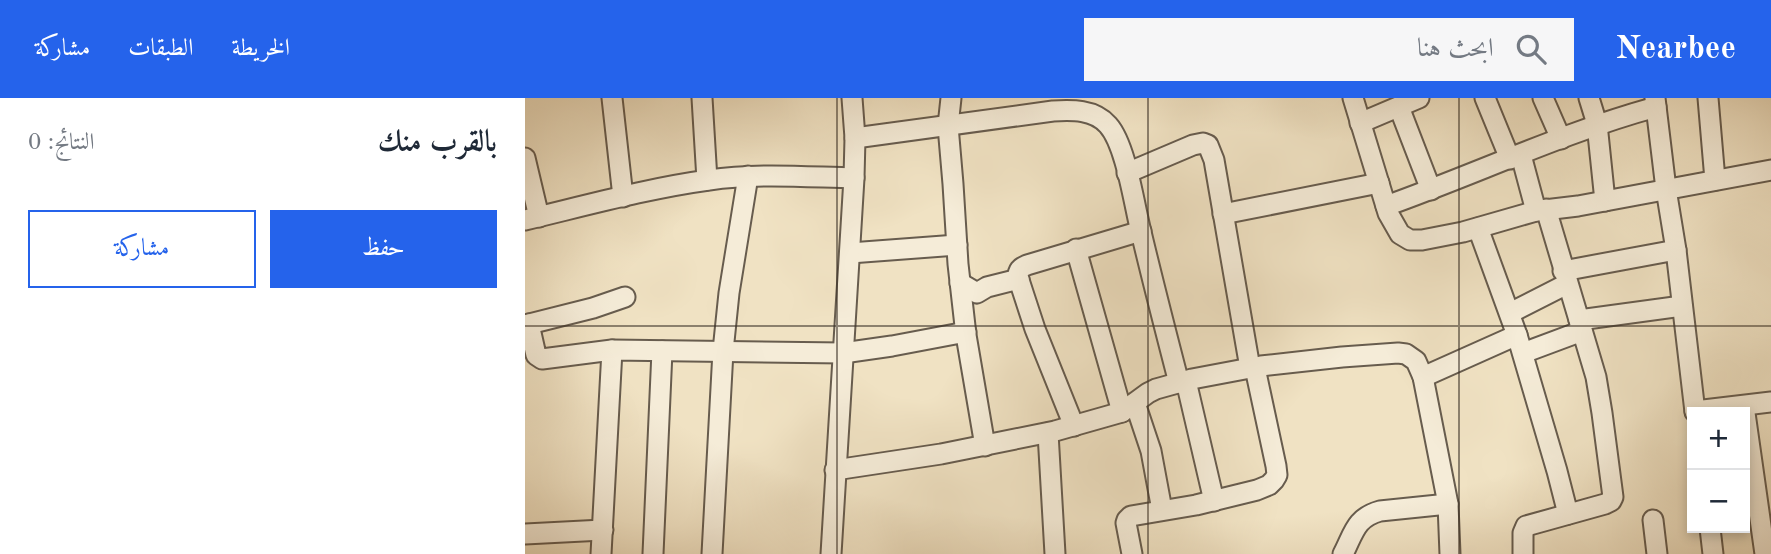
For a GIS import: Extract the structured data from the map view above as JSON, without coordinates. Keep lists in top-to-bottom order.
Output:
{
  "page": {
    "header": "Nearbee",
    "search": "ابحث هنا",
    "nav": ["الخريطة", "الطبقات", "مشاركة"],
    "heading": ["بالقرب منك", "النتائج: 0"],
    "buttons": ["حفظ", "مشاركة"],
    "map_buttons": ["+", "−"]
  }
}
